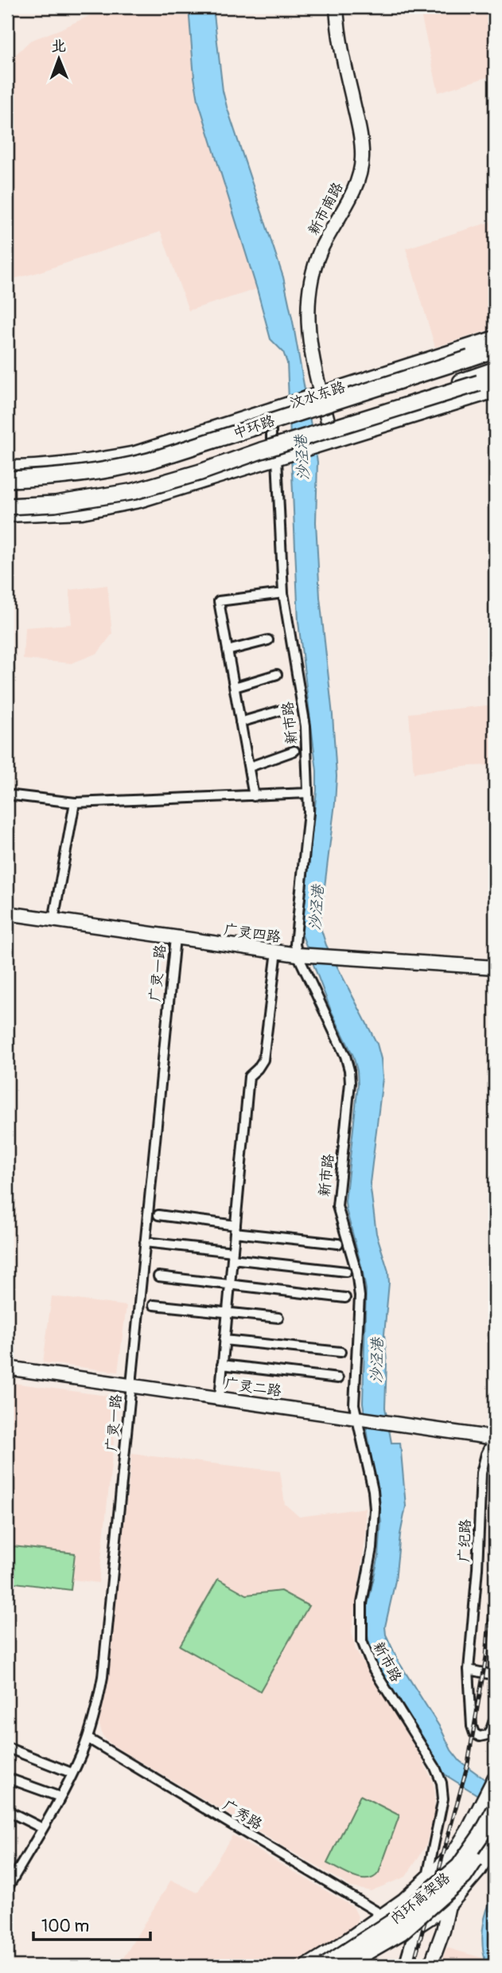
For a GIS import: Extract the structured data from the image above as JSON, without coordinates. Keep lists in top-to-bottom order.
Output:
{
  "streets": {
    "highway": ["中环路", "内环高架路"],
    "main road": ["汶水东路"],
    "street": [
      "新市南路",
      "新市路",
      "广灵四路",
      "广灵一路",
      "广灵二路",
      "广纪路",
      "广秀路"
    ]
  },
  "crossings": [
    ["新市南路", "汶水东路"],
    ["汶水东路", "新市路"],
    ["新市路", "广灵四路"],
    ["新市路", "广灵二路"],
    ["广灵四路", "广灵一路"],
    ["广灵一路", "广灵二路"],
    ["广灵一路", "广秀路"],
    ["广灵二路", "广纪路"]
  ],
  "water": ["沙泾港"],
  "scale_bar": "100 m",
  "north": "top"
}
